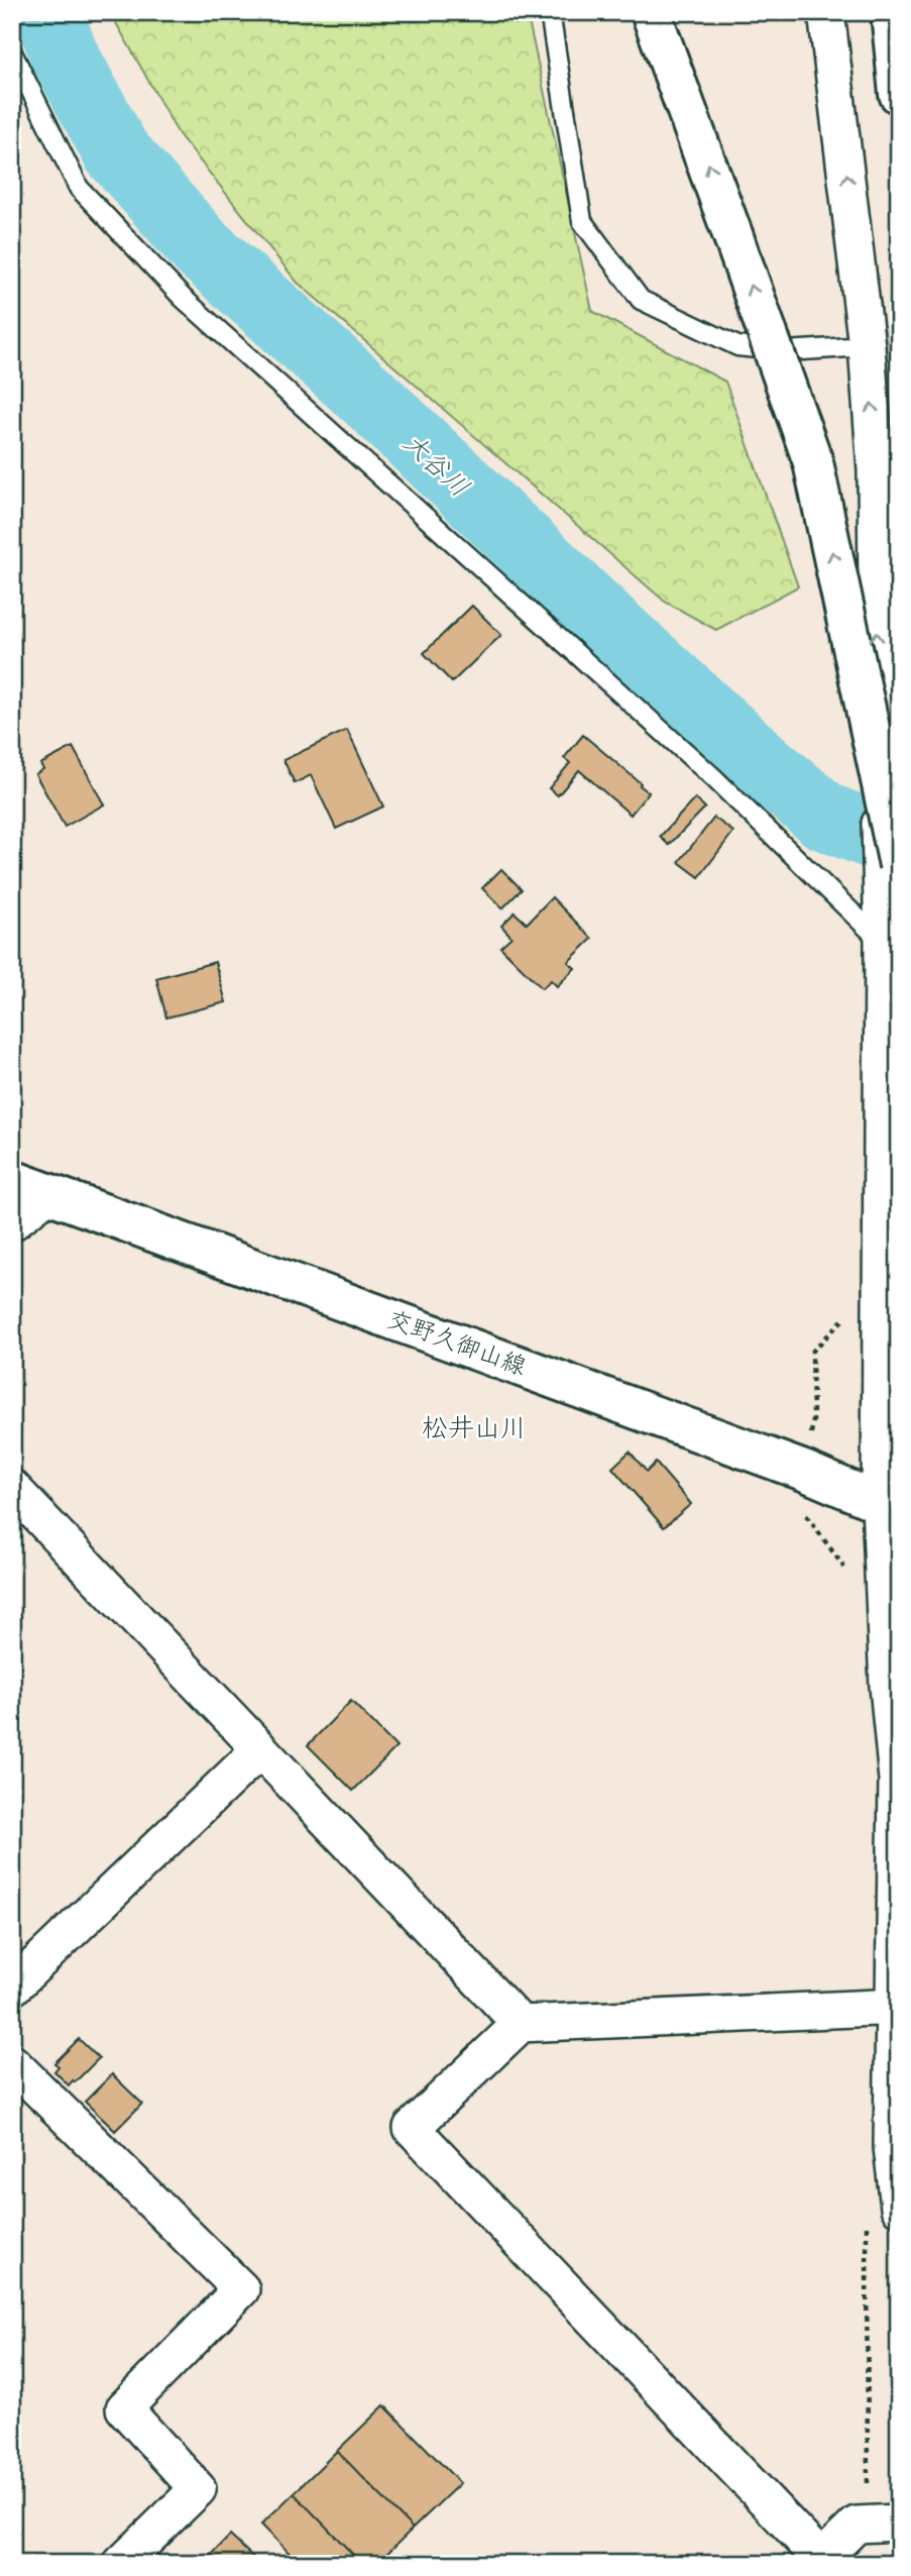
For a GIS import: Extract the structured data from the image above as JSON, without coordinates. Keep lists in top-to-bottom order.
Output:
{
  "streets": {
    "main road": ["交野久御山線"]
  },
  "districts": ["松井山川"],
  "water": ["大谷川"]
}
